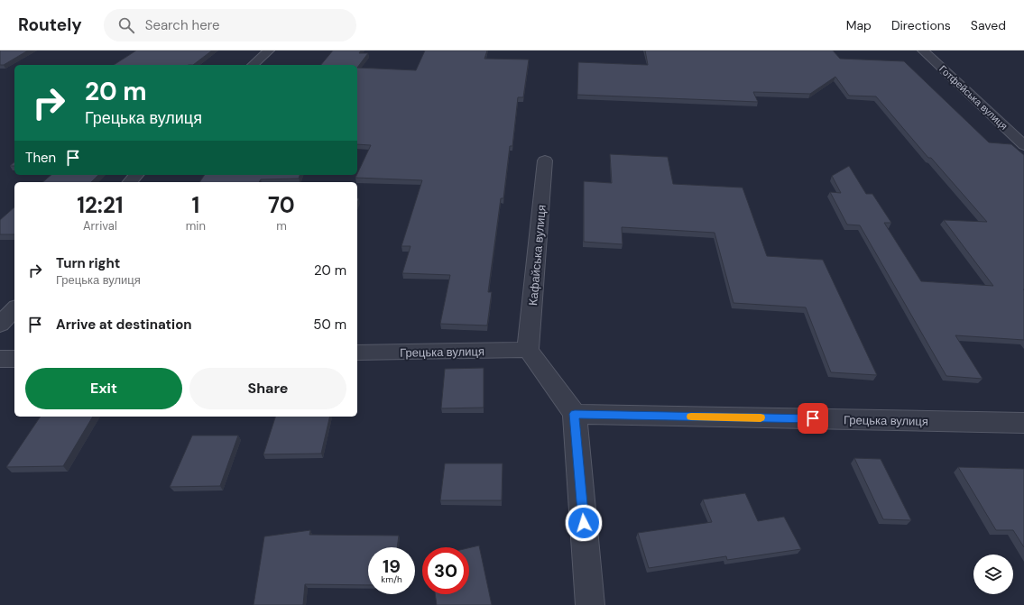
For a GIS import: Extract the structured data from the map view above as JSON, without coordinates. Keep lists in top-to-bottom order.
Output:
{
  "streets": {
    "street": ["Готфейська вулиця", "Кафайська вулиця", "Грецька вулиця"]
  },
  "crossings": [
    ["Кафайська вулиця", "Грецька вулиця"]
  ],
  "page": {
    "header": "Routely",
    "search": "Search here",
    "nav": ["Map", "Directions", "Saved"],
    "turn": ["20 m", "Грецька вулиця"],
    "then": "Then",
    "eta": [
      "12:21",
      "Arrival",
      "1",
      "min",
      "70",
      "m"
    ],
    "list": [
      {
        "name": "Turn right",
        "note": "Грецька вулиця",
        "value": "20 m"
      },
      {
        "name": "Arrive at destination",
        "value": "50 m"
      }
    ],
    "buttons": ["Exit", "Share"],
    "speed": "19 km/h",
    "limit": "30"
  }
}
